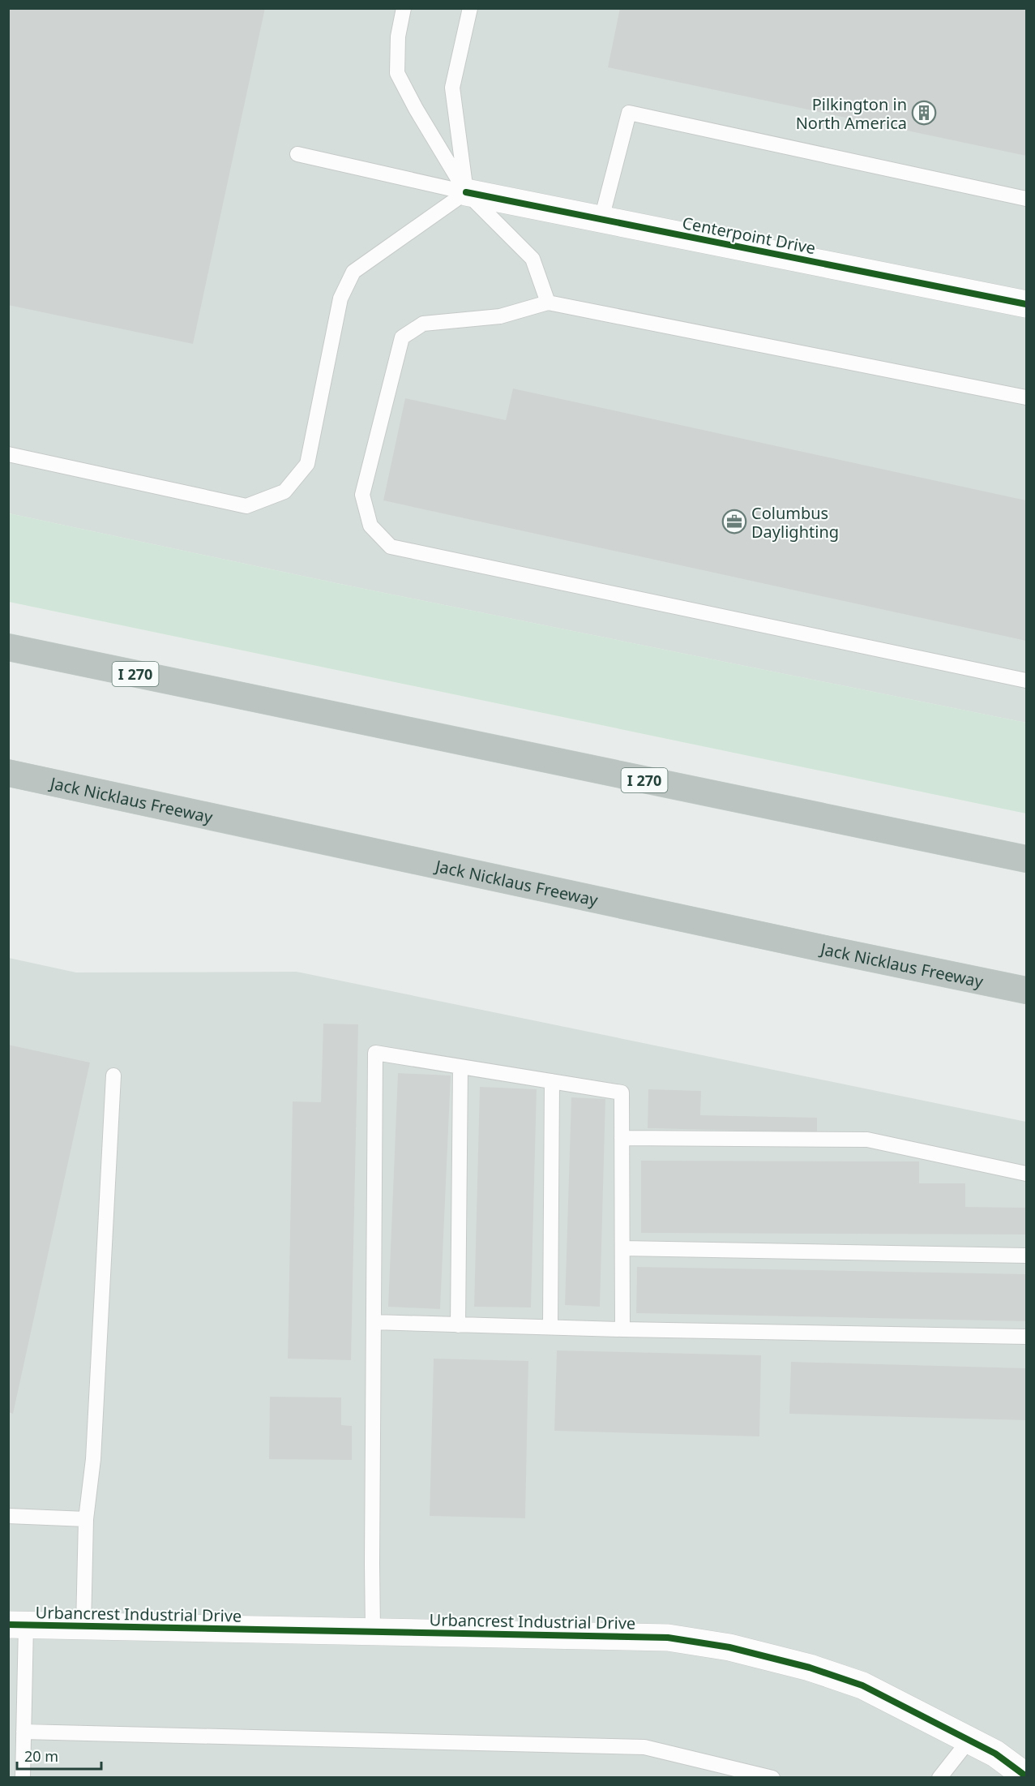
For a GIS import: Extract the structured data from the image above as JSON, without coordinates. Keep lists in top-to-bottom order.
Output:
{
  "streets": {
    "highway": ["I 270", "Jack Nicklaus Freeway"],
    "street": ["Centerpoint Drive", "Urbancrest Industrial Drive"]
  },
  "places": {
    "building": ["Pilkington in North America"],
    "office": ["Columbus Daylighting"]
  },
  "scale_bar": "20 m"
}
